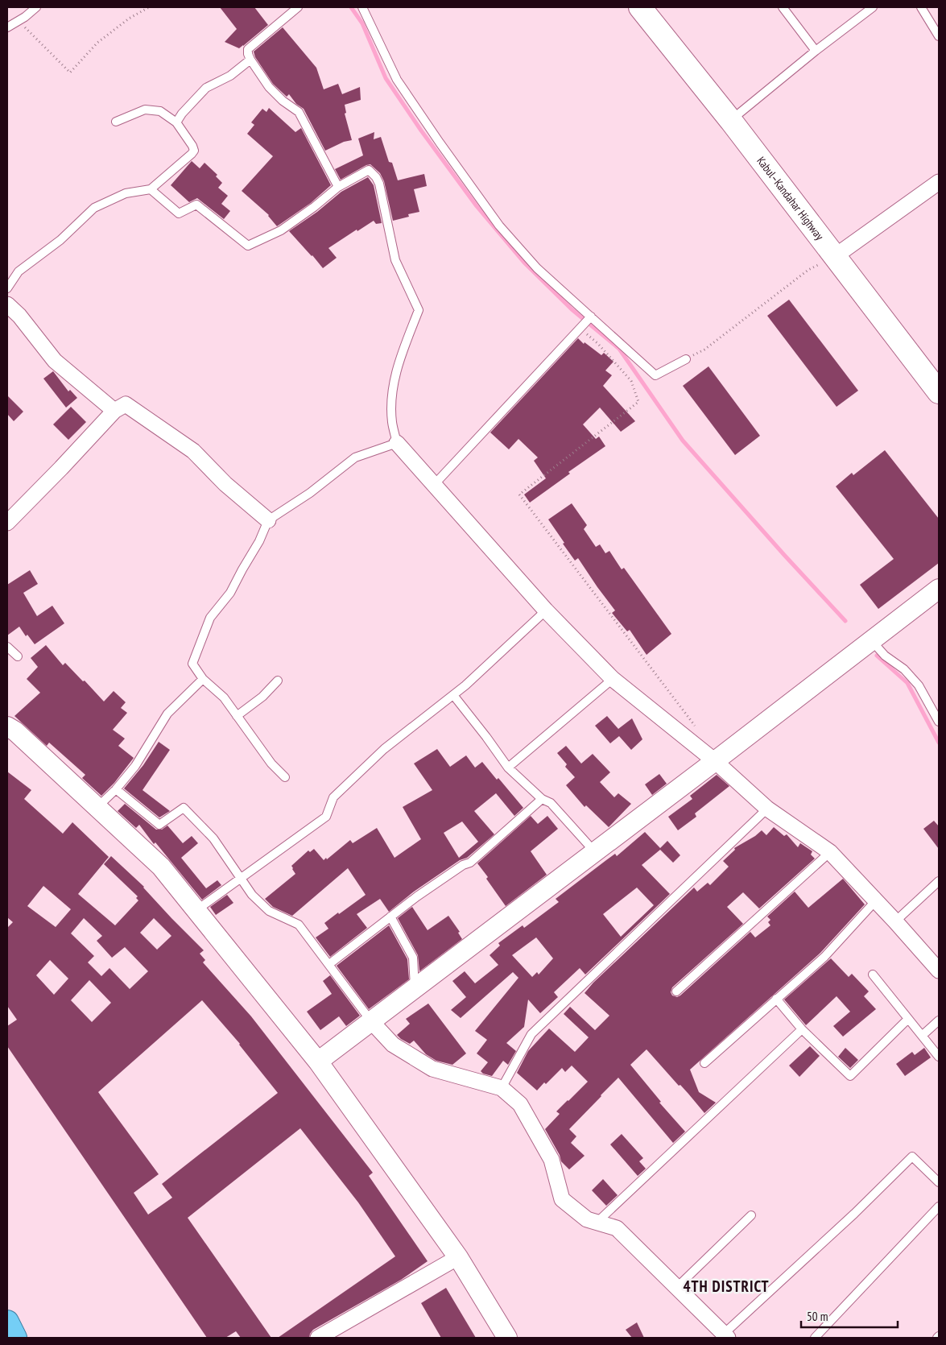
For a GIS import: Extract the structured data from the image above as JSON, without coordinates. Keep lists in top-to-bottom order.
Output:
{
  "streets": {
    "main road": ["Kabul–Kandahar Highway"]
  },
  "districts": ["4TH DISTRICT"],
  "scale_bar": "50 m"
}
